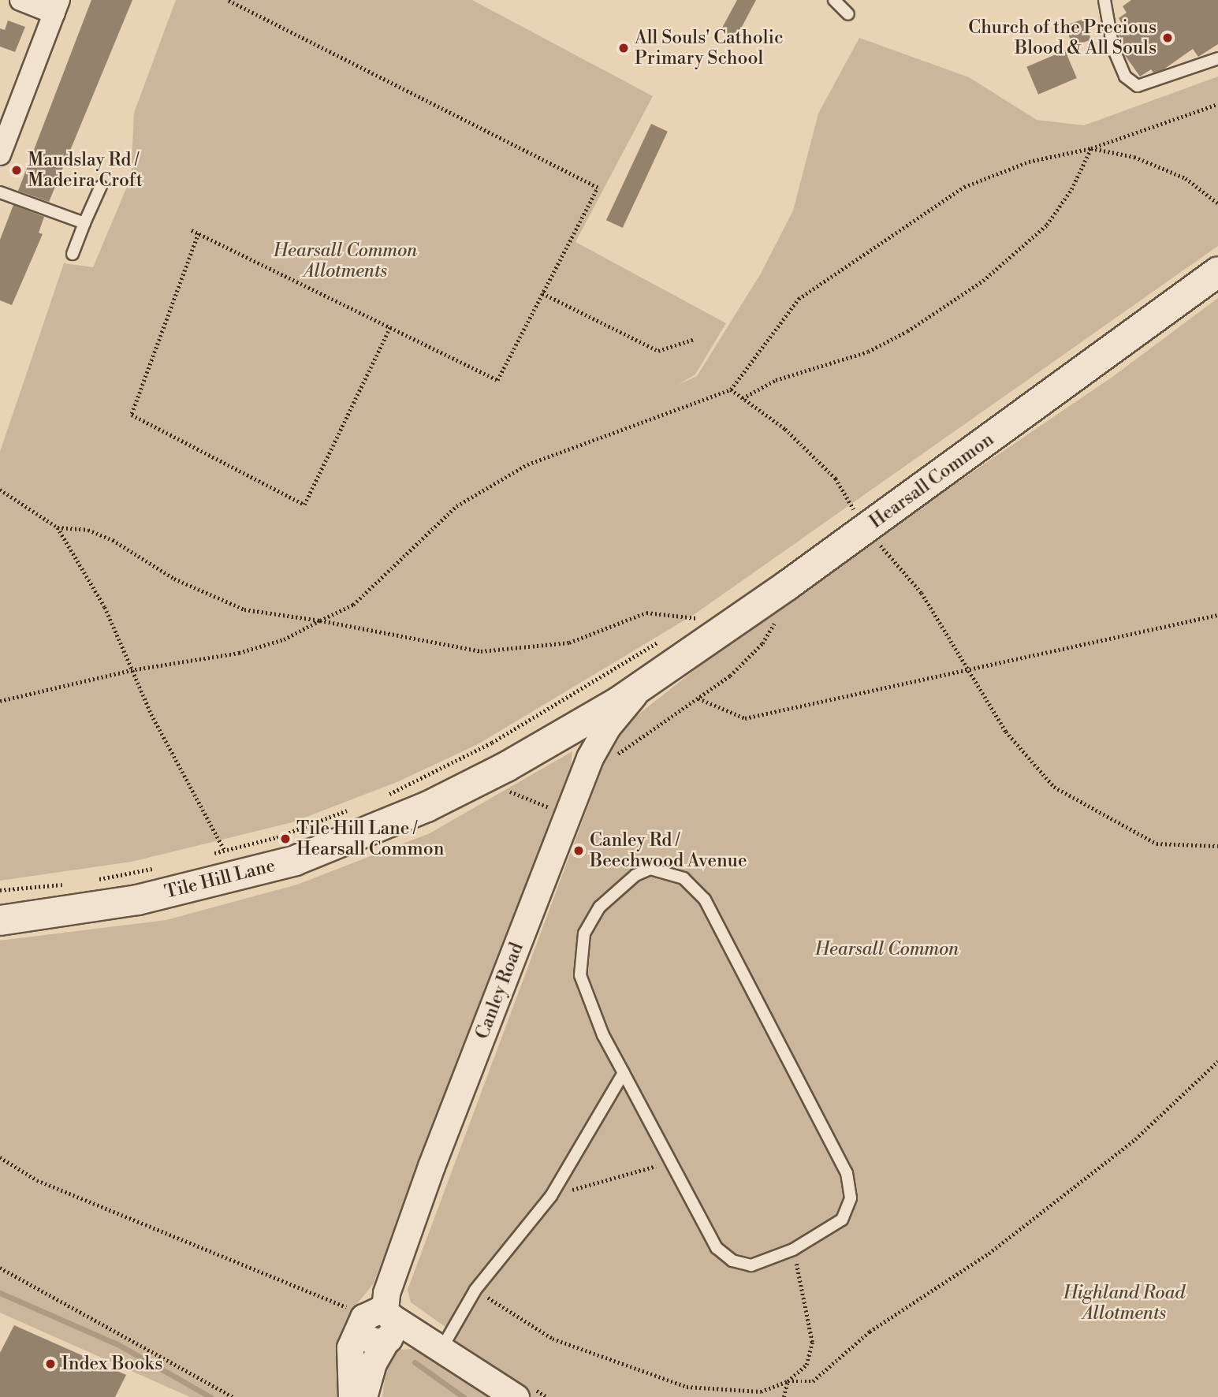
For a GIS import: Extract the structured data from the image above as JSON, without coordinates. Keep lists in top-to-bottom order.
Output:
{
  "streets": {
    "main road": ["Hearsall Common", "Tile Hill Lane"],
    "street": ["Canley Road"]
  },
  "crossings": [
    ["Hearsall Common", "Tile Hill Lane"],
    ["Hearsall Common", "Canley Road"],
    ["Tile Hill Lane", "Canley Road"]
  ],
  "parks": ["Hearsall Common Allotments", "Hearsall Common", "Highland Road Allotments"],
  "places": [
    "Church of the Precious Blood & All Souls",
    "All Souls' Catholic Primary School",
    "Maudslay Rd / Madeira Croft",
    "Tile Hill Lane / Hearsall Common",
    "Canley Rd / Beechwood Avenue",
    "Index Books"
  ]
}
